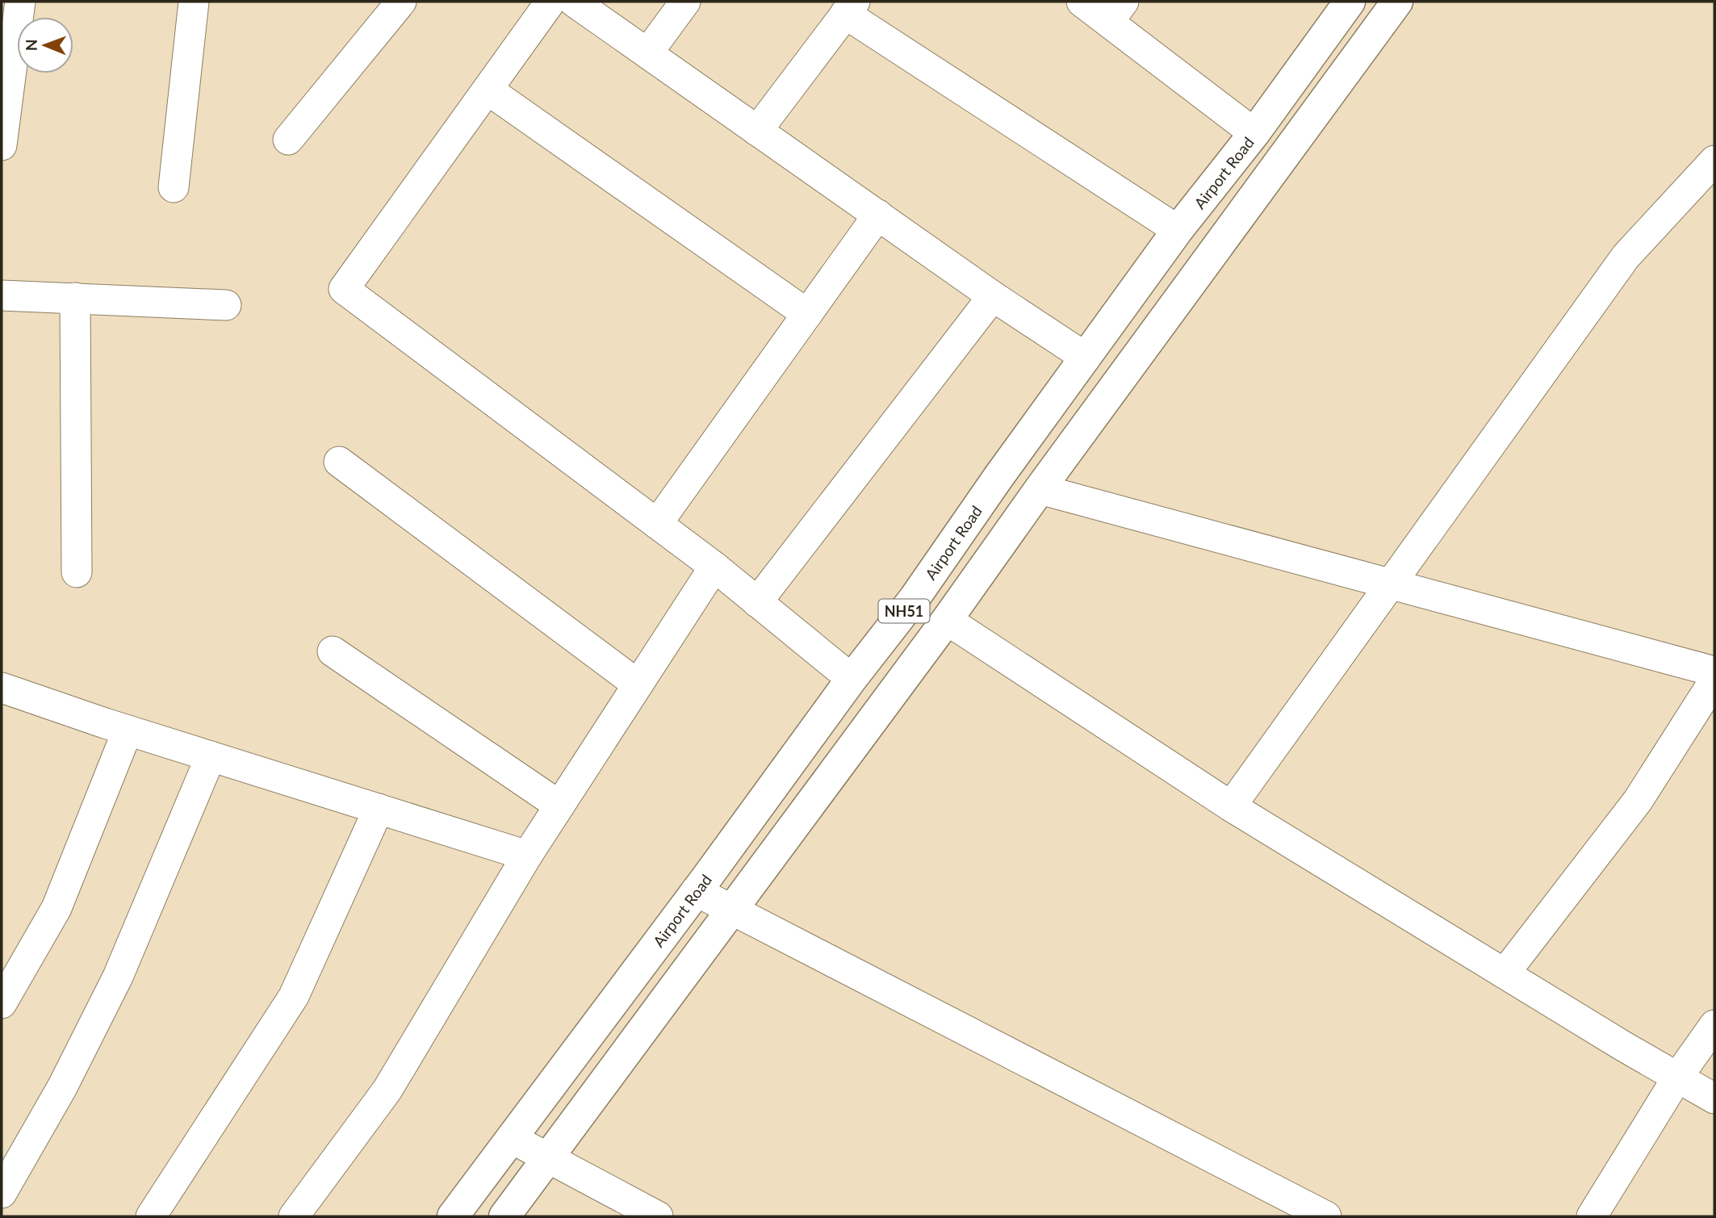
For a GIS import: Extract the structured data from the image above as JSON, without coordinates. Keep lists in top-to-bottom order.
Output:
{
  "streets": {
    "highway": ["Airport Road", "NH51"]
  },
  "north": "left"
}
